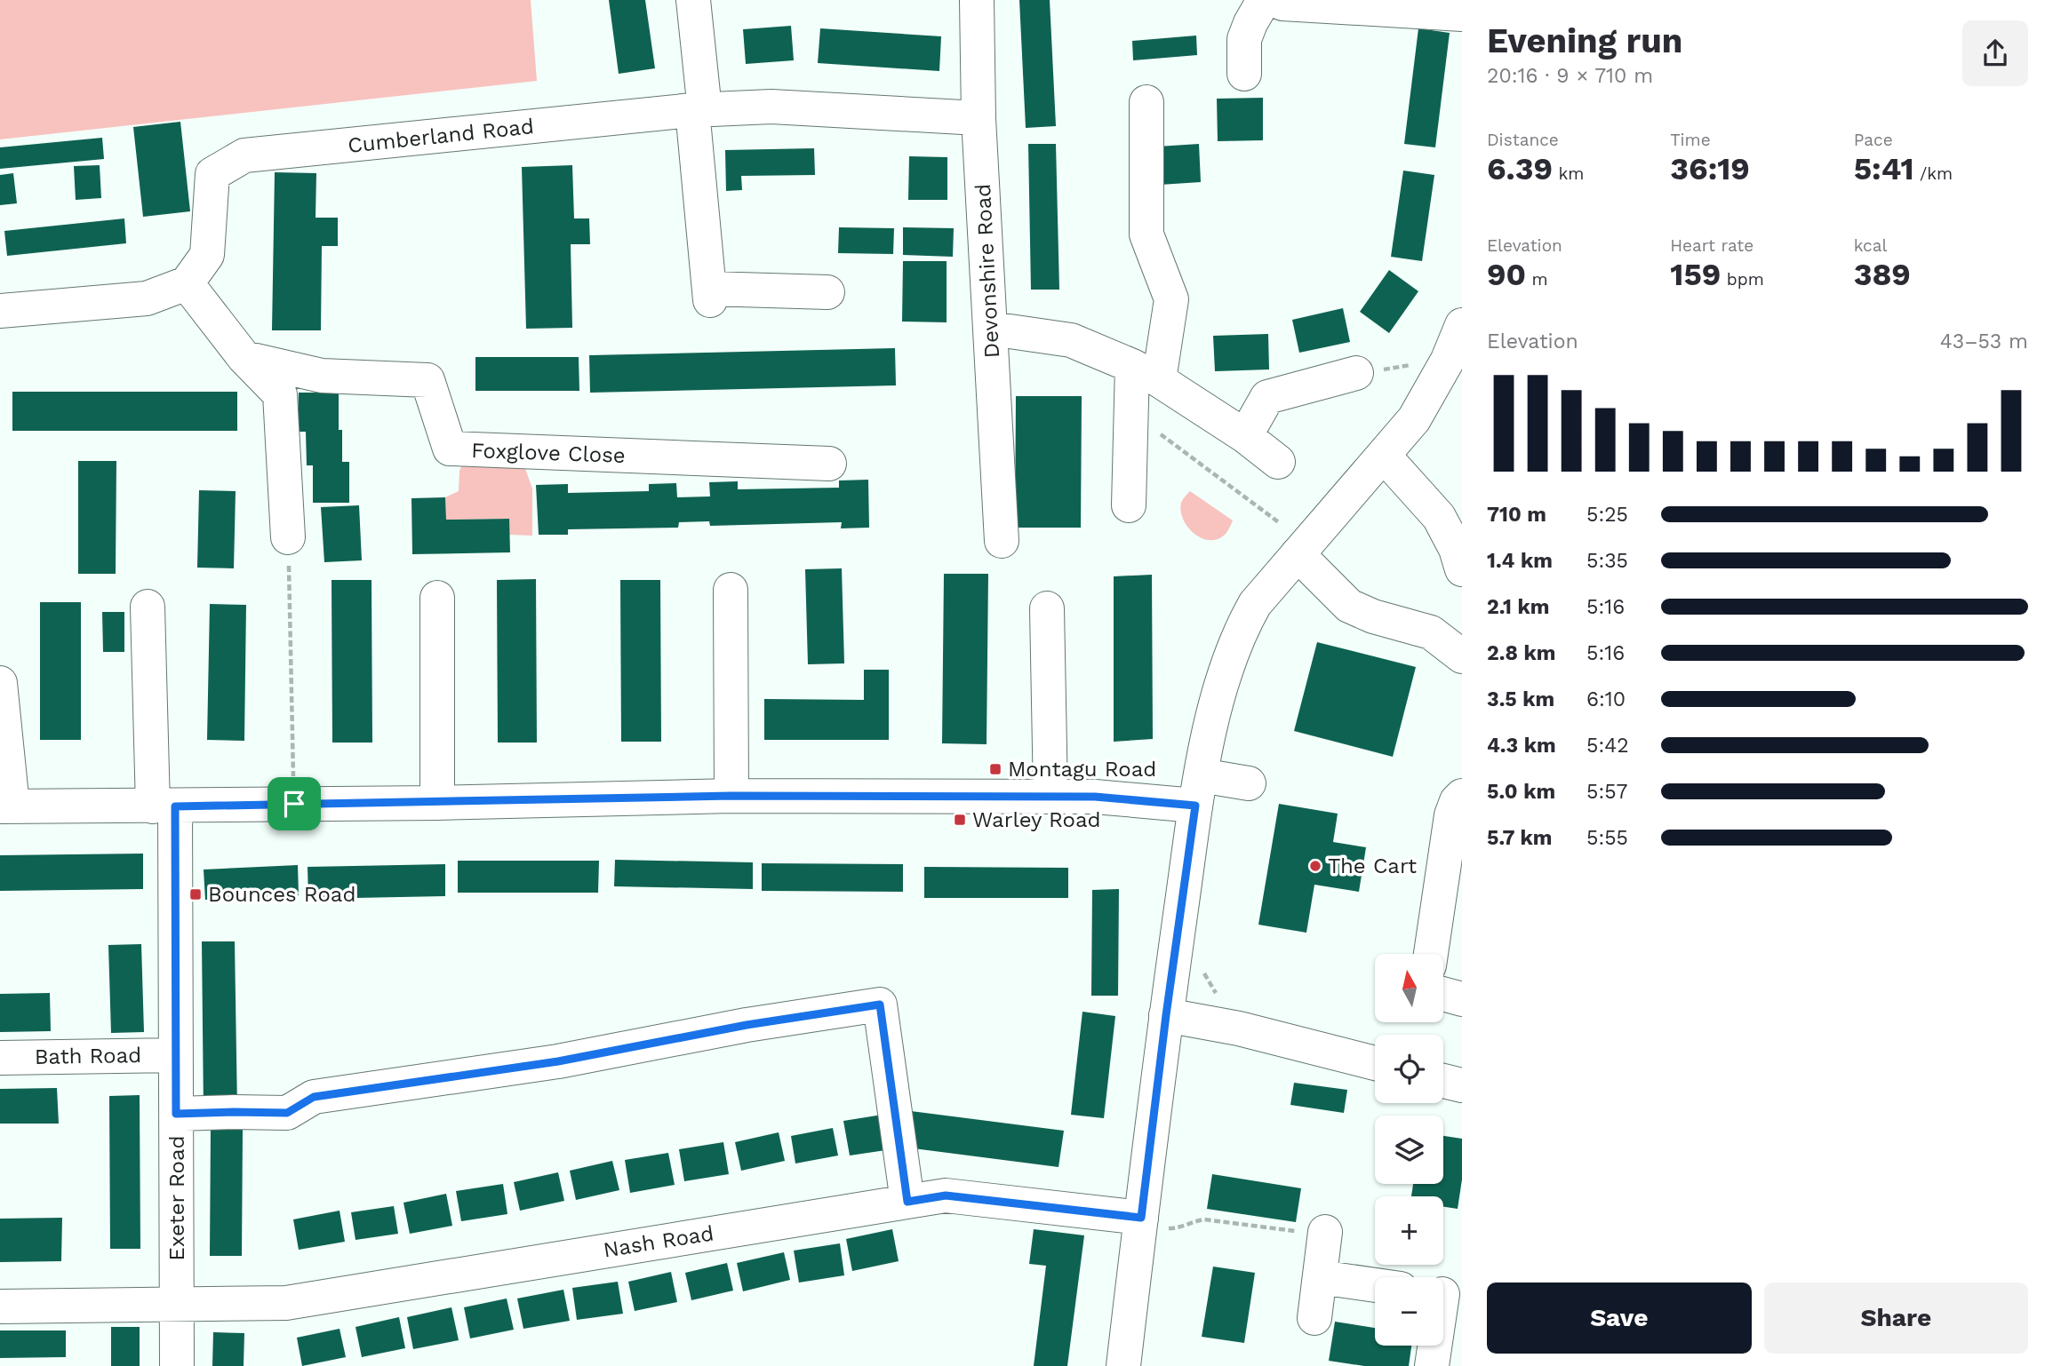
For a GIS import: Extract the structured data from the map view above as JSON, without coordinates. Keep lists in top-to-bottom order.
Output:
{
  "streets": {
    "street": [
      "Cumberland Road",
      "Devonshire Road",
      "Foxglove Close",
      "Bath Road",
      "Exeter Road",
      "Nash Road"
    ]
  },
  "crossings": [
    ["Cumberland Road", "Devonshire Road"],
    ["Bath Road", "Exeter Road"],
    ["Exeter Road", "Nash Road"]
  ],
  "places": {
    "transit": ["Montagu Road", "Warley Road", "Bounces Road"],
    "other": ["The Cart"]
  },
  "north": "top",
  "page": {
    "heading": ["Evening run", "20:16 · 9 × 710 m"],
    "stats": [
      ["Distance", "6.39 km"],
      ["Time", "36:19"],
      ["Pace", "5:41 /km"],
      ["Elevation", "90 m"],
      ["Heart rate", "159 bpm"],
      ["kcal", "389"]
    ],
    "chart": ["Elevation", "43–53 m"],
    "list": [
      {
        "name": "710 m",
        "note": "5:25"
      },
      {
        "name": "1.4 km",
        "note": "5:35"
      },
      {
        "name": "2.1 km",
        "note": "5:16"
      },
      {
        "name": "2.8 km",
        "note": "5:16"
      },
      {
        "name": "3.5 km",
        "note": "6:10"
      },
      {
        "name": "4.3 km",
        "note": "5:42"
      },
      {
        "name": "5.0 km",
        "note": "5:57"
      },
      {
        "name": "5.7 km",
        "note": "5:55"
      }
    ],
    "map_buttons": ["+", "−"],
    "buttons": ["Save", "Share"]
  }
}
